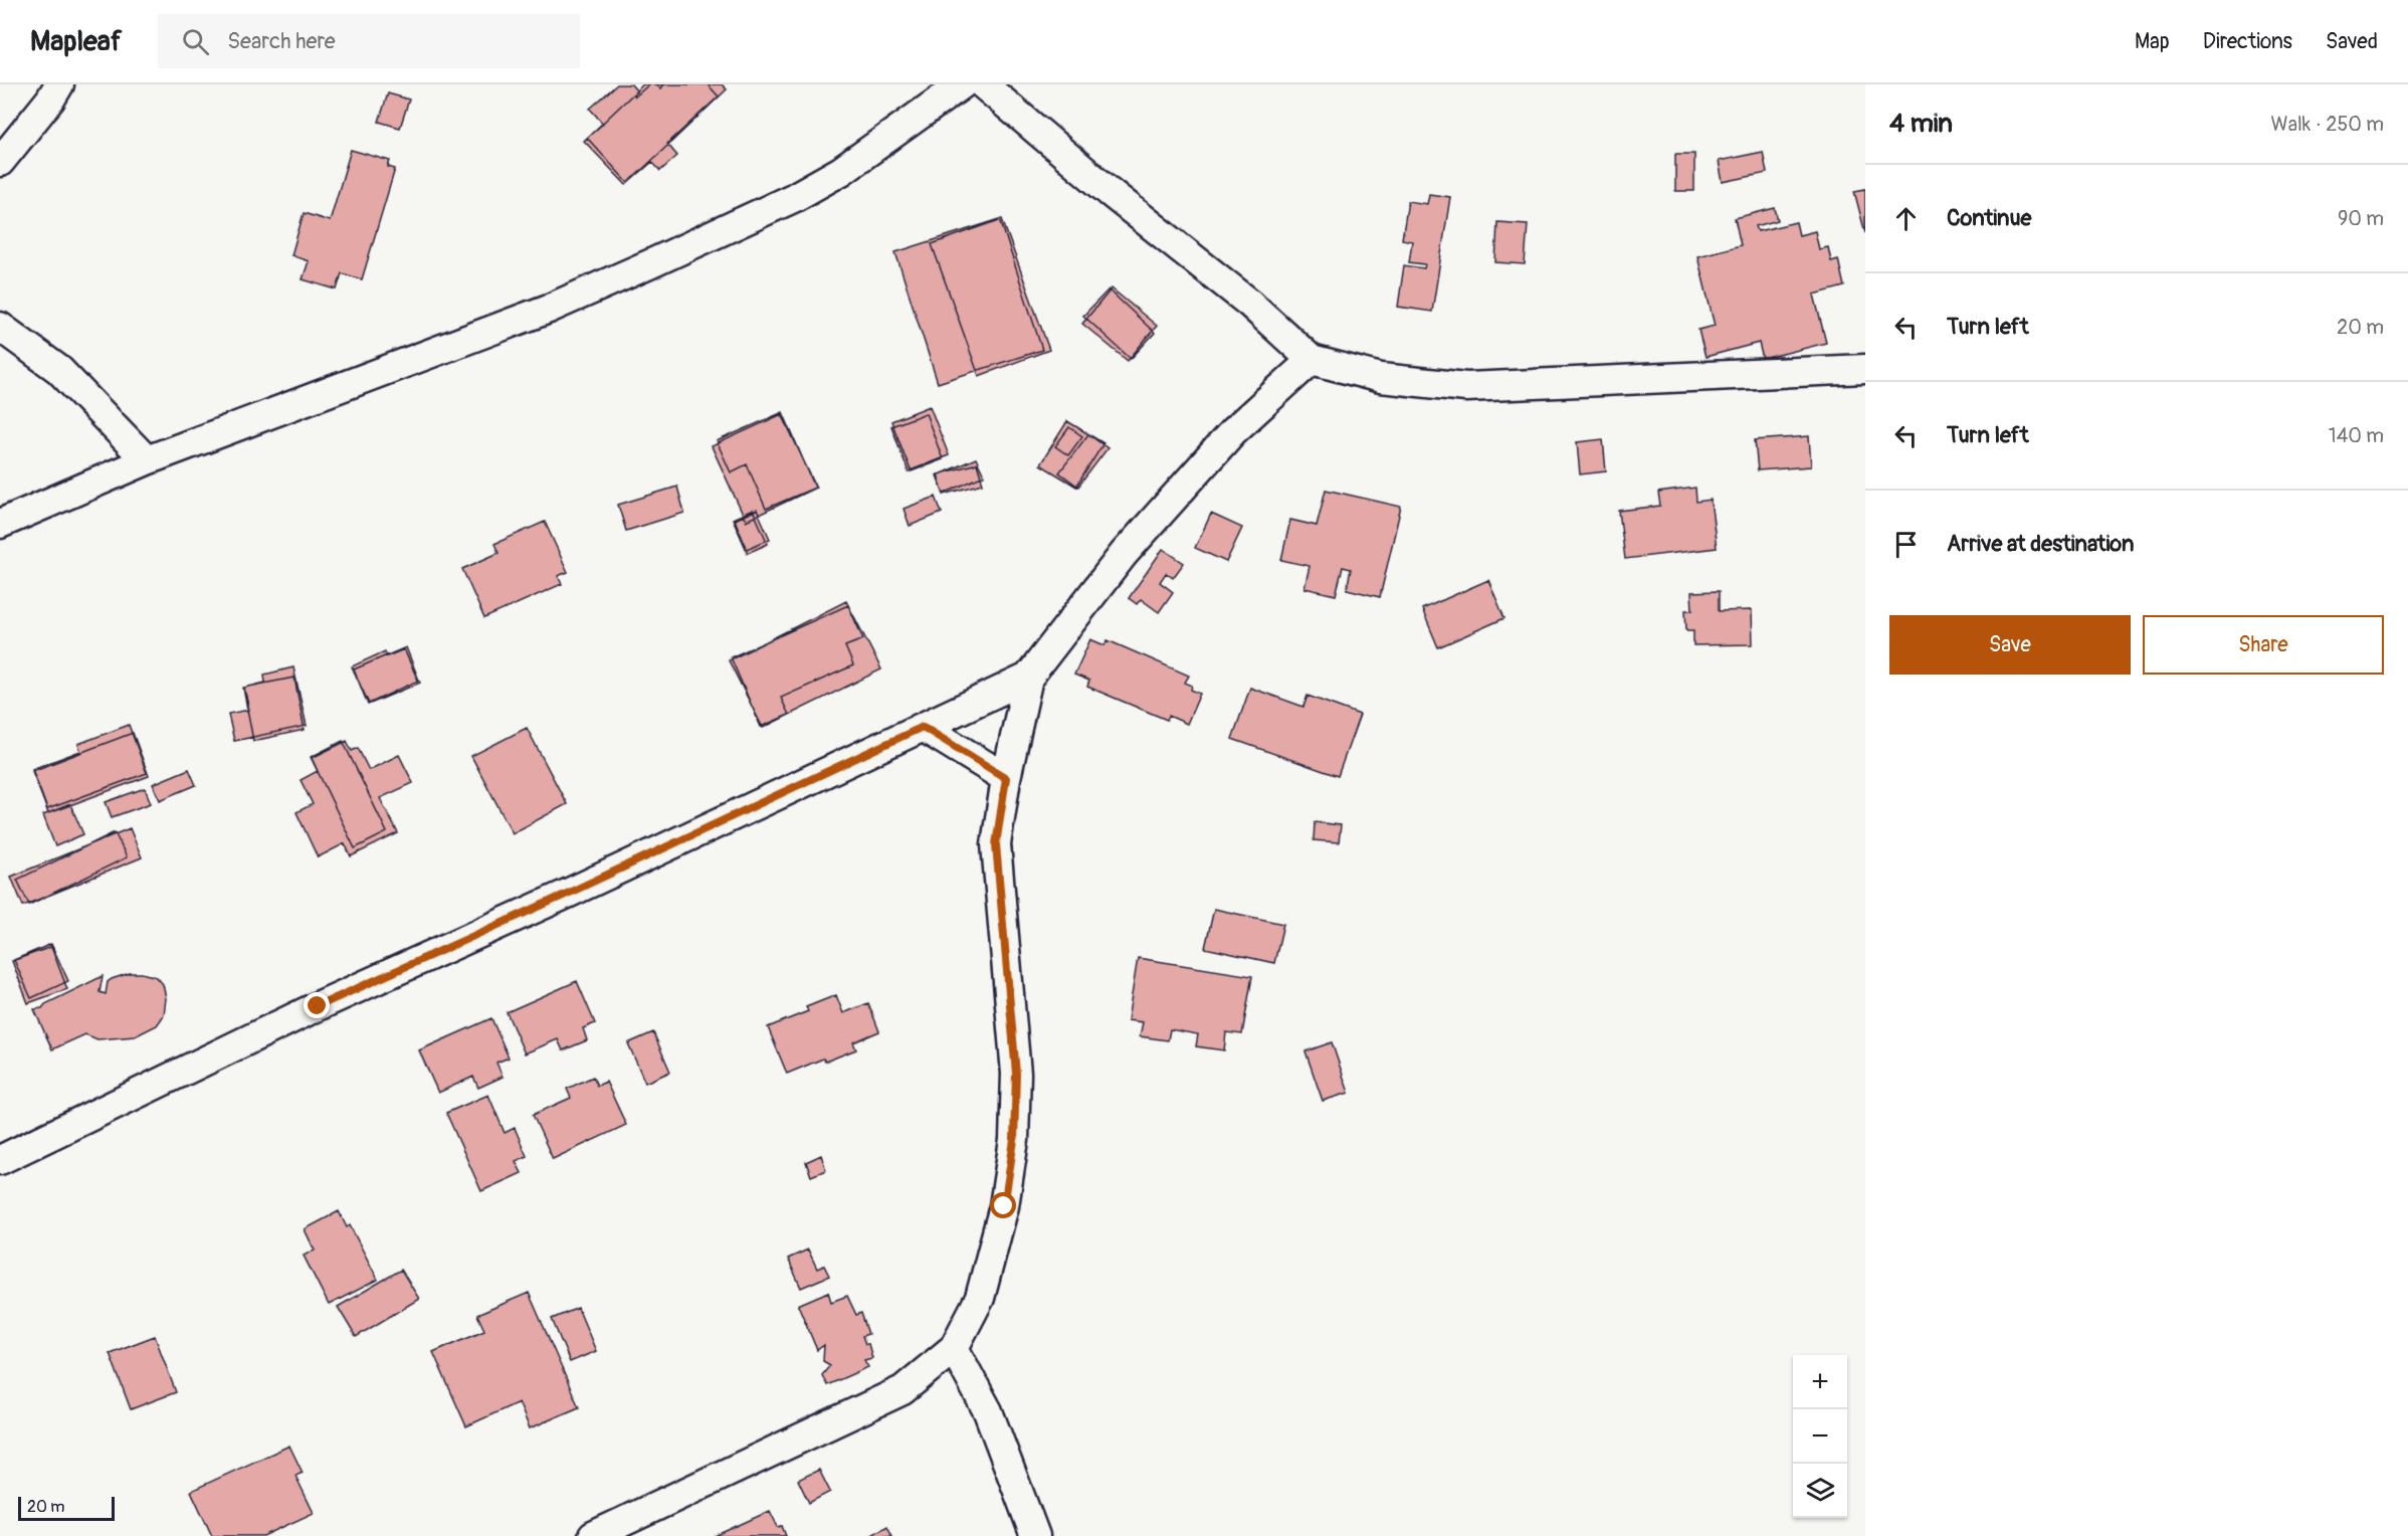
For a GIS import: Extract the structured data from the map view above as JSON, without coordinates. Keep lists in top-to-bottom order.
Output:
{
  "scale_bar": "20 m",
  "page": {
    "header": "Mapleaf",
    "search": "Search here",
    "nav": ["Map", "Directions", "Saved"],
    "heading": ["4 min", "Walk · 250 m"],
    "list": [
      ["Continue", "90 m"],
      ["Turn left", "20 m"],
      ["Turn left", "140 m"],
      "Arrive at destination"
    ],
    "buttons": ["Save", "Share"],
    "map_buttons": ["+", "−"],
    "scale": "20 m"
  }
}
